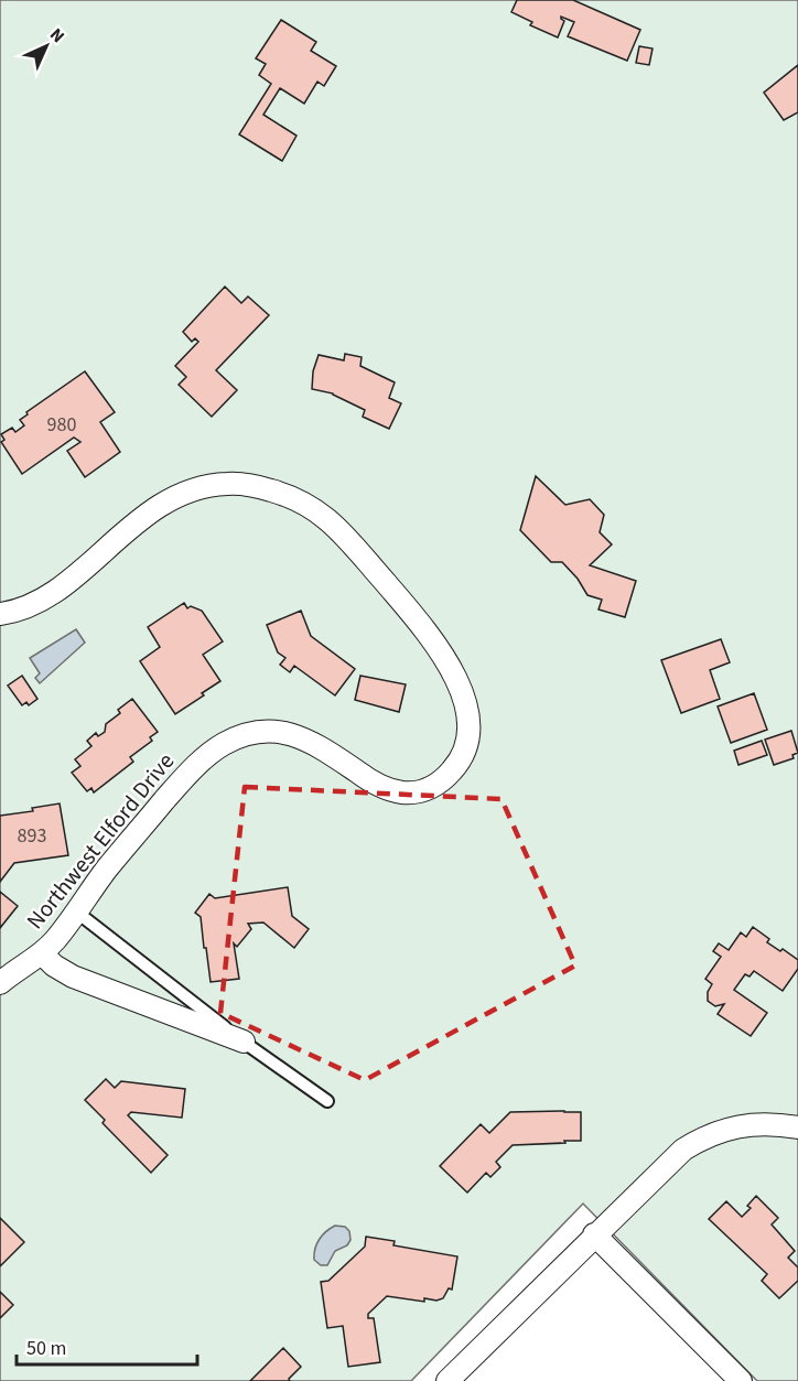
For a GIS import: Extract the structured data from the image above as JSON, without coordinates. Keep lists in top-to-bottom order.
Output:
{
  "streets": {
    "street": ["Northwest Elford Drive"]
  },
  "house_numbers": ["980", "893"],
  "scale_bar": "50 m",
  "north": "top right"
}
